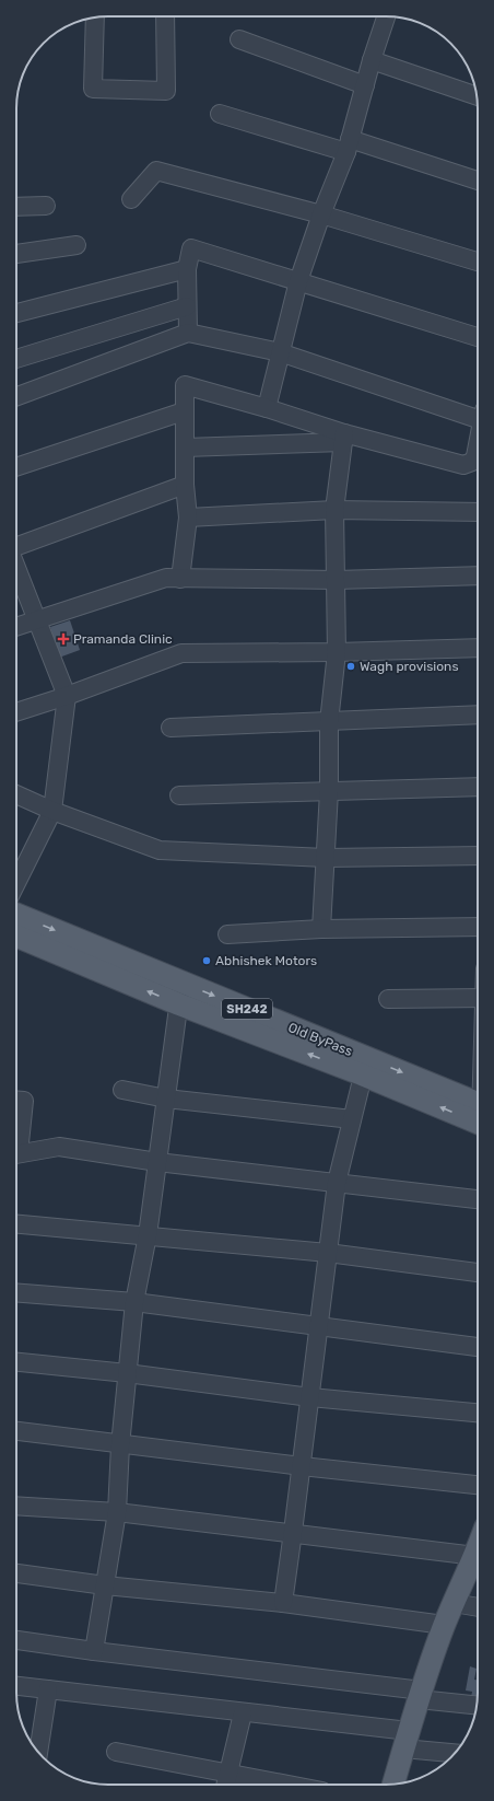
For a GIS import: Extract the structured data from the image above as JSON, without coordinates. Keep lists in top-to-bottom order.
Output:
{
  "streets": {
    "main road": ["SH242", "Old ByPass"]
  },
  "places": {
    "health": ["Pramanda Clinic"],
    "other": ["Wagh provisions", "Abhishek Motors"]
  }
}
